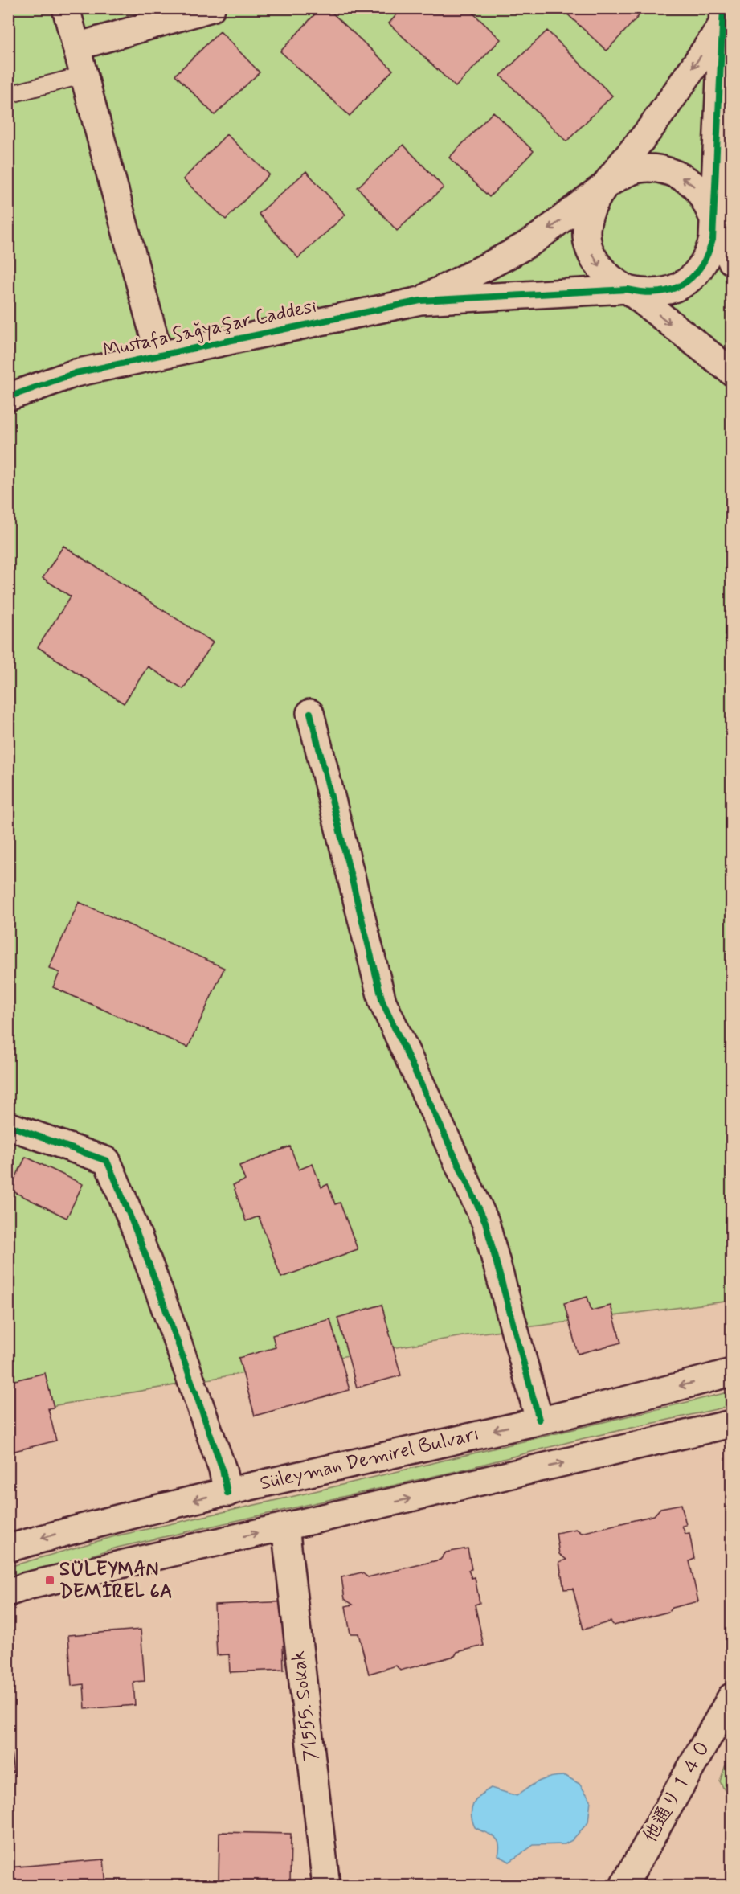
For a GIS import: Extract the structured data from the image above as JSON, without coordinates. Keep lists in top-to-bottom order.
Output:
{
  "streets": {
    "street": [
      "Mustafa Sağyaşar Caddesi",
      "Süleyman Demirel Bulvarı",
      "71555. Sokak",
      "他通り１４０"
    ]
  },
  "places": {
    "transit": ["SÜLEYMAN DEMİREL 6A"]
  }
}
